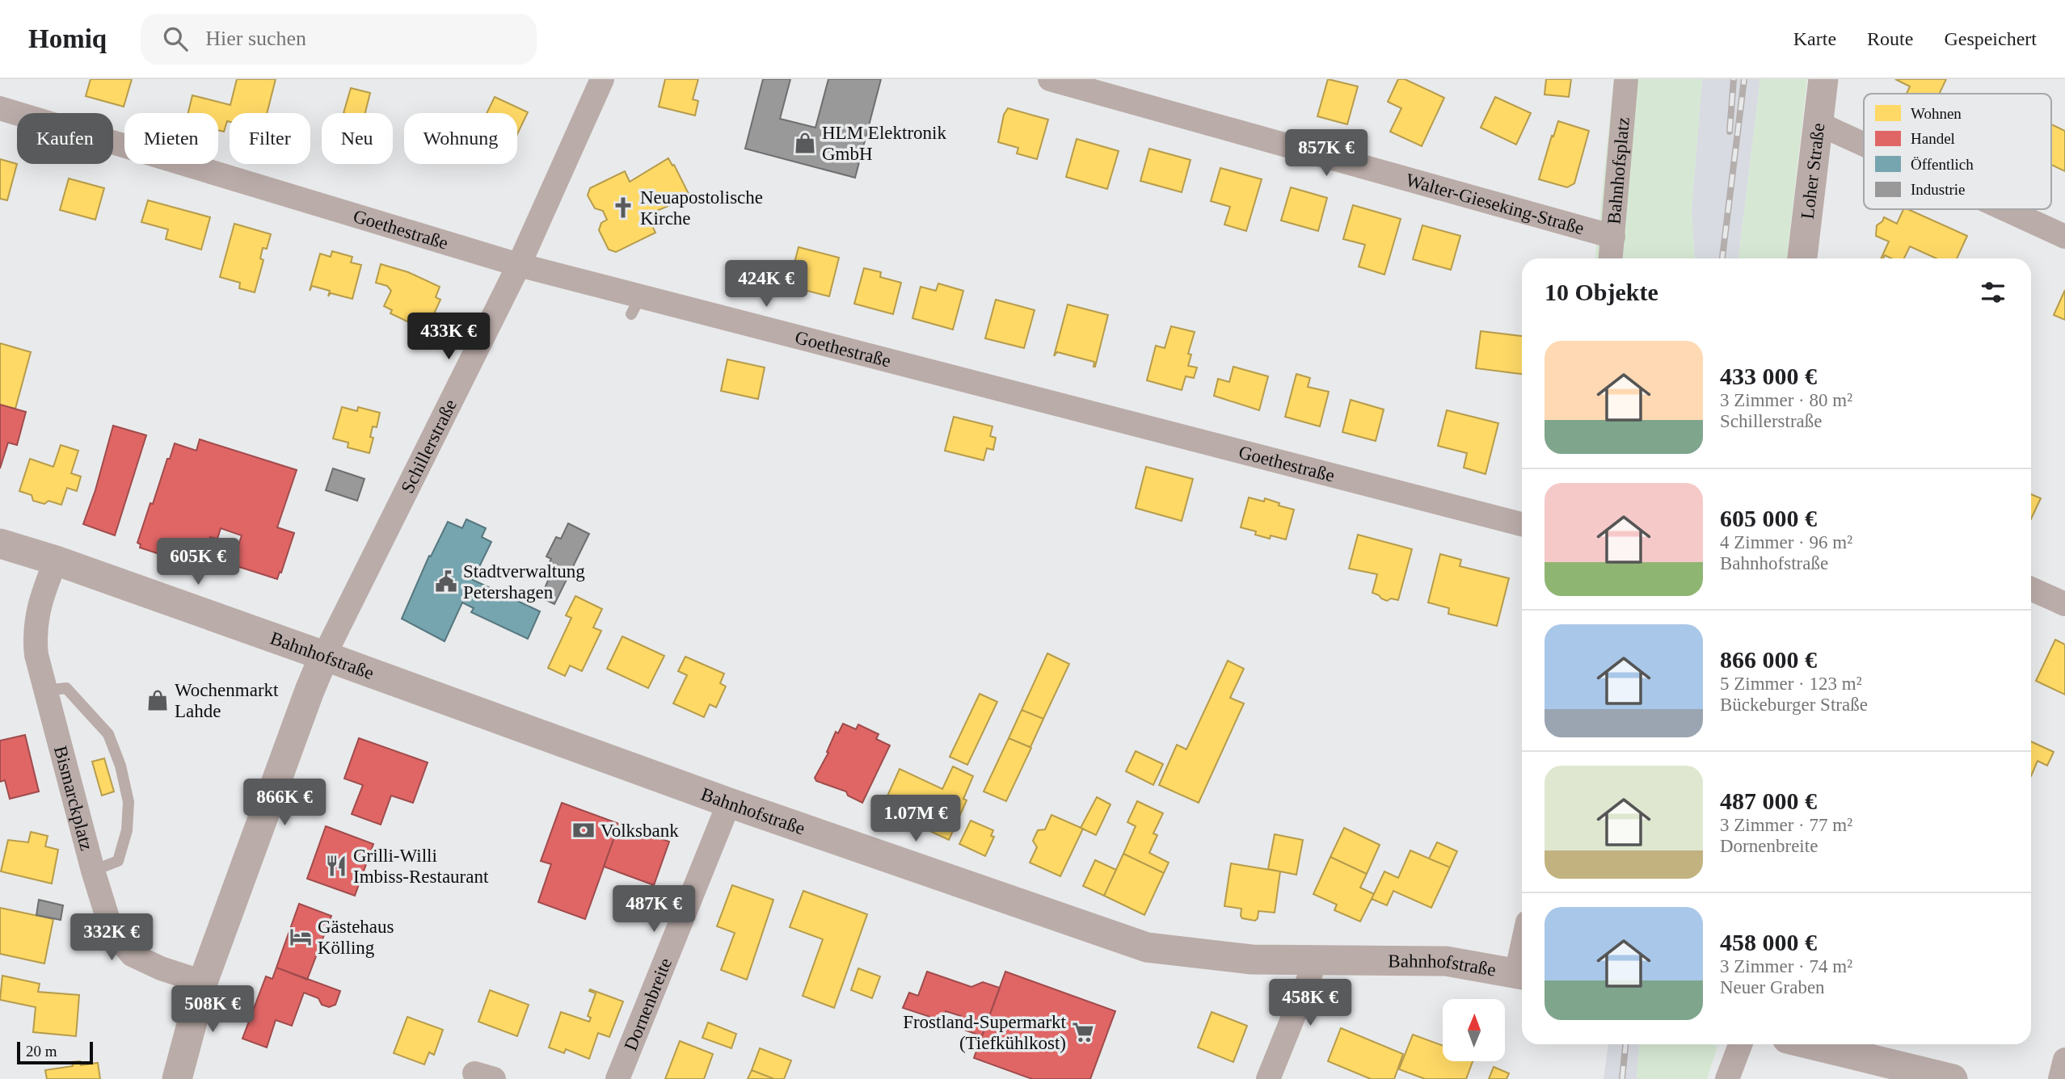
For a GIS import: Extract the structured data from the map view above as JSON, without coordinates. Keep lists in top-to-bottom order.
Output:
{
  "streets": {
    "street": [
      "Bahnhofsplatz",
      "Loher Straße",
      "Walter-Gieseking-Straße",
      "Goethestraße",
      "Schillerstraße",
      "Bahnhofstraße",
      "Bismarckplatz",
      "Dornenbreite"
    ]
  },
  "crossings": [
    ["Bahnhofsplatz", "Walter-Gieseking-Straße"],
    ["Goethestraße", "Schillerstraße"],
    ["Schillerstraße", "Bahnhofstraße"],
    ["Bahnhofstraße", "Bismarckplatz"],
    ["Bahnhofstraße", "Dornenbreite"]
  ],
  "places": {
    "shop": ["HLM Elektronik GmbH", "Wochenmarkt Lahde"],
    "church": ["Neuapostolische Kirche"],
    "public building": ["Stadtverwaltung Petershagen"],
    "bank": ["Volksbank"],
    "restaurant": ["Grilli-Willi Imbiss-Restaurant"],
    "hotel": ["Gästehaus Kölling"],
    "supermarket": ["Frostland-Supermarkt (Tiefkühlkost)"]
  },
  "legend": [
    "Wohnen",
    "Handel",
    "Öffentlich",
    "Industrie"
  ],
  "scale_bar": "20 m",
  "north": "top",
  "page": {
    "header": "Homiq",
    "search": "Hier suchen",
    "nav": ["Karte", "Route", "Gespeichert"],
    "chip": [
      "Kaufen",
      "Mieten",
      "Filter",
      "Neu",
      "Wohnung"
    ],
    "price": [
      "857K €",
      "424K €",
      "433K €",
      "605K €",
      "866K €",
      "1.07M €",
      "487K €",
      "332K €",
      "458K €",
      "508K €"
    ],
    "heading": "10 Objekte",
    "list": [
      {
        "name": "433 000 €",
        "note": "3 Zimmer · 80 m² · Schillerstraße"
      },
      {
        "name": "605 000 €",
        "note": "4 Zimmer · 96 m² · Bahnhofstraße"
      },
      {
        "name": "866 000 €",
        "note": "5 Zimmer · 123 m² · Bückeburger Straße"
      },
      {
        "name": "487 000 €",
        "note": "3 Zimmer · 77 m² · Dornenbreite"
      },
      {
        "name": "458 000 €",
        "note": "3 Zimmer · 74 m² · Neuer Graben"
      }
    ],
    "scale": "20 m"
  }
}
